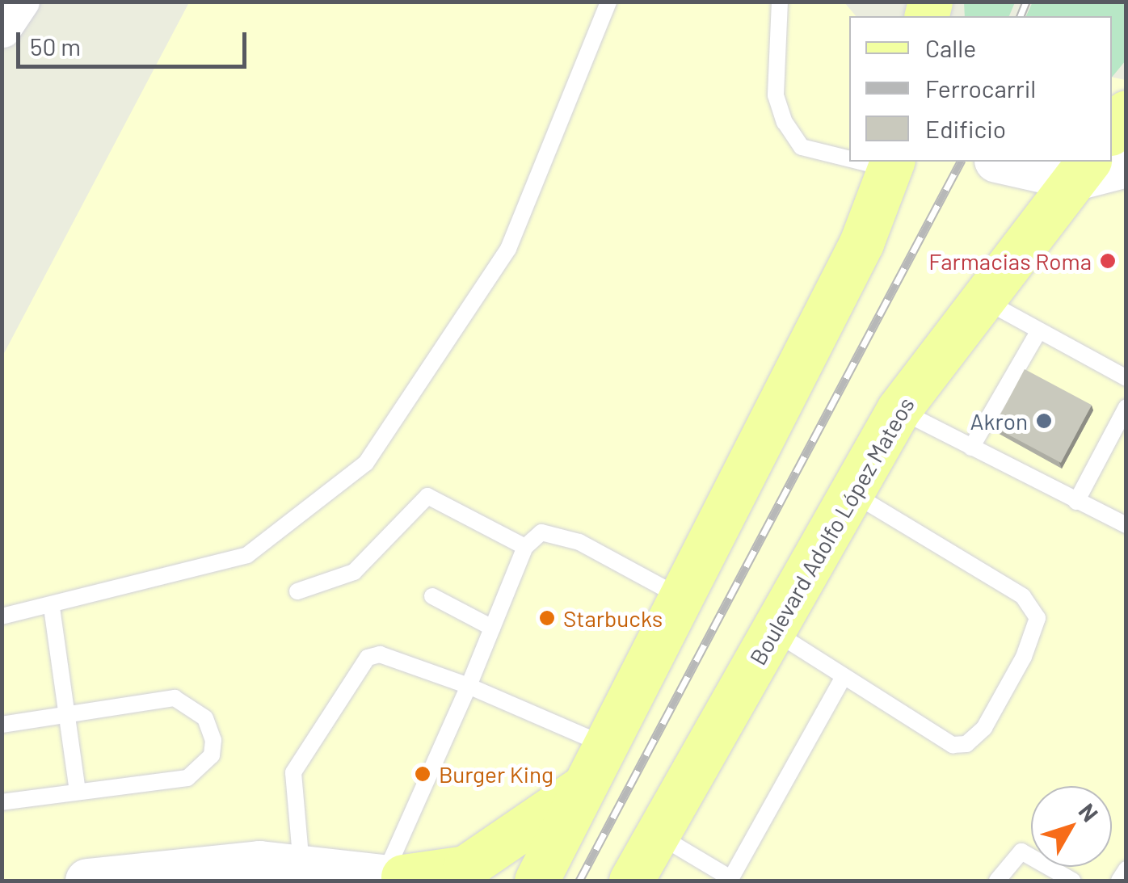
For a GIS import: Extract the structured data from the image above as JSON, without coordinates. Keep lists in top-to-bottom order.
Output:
{
  "streets": {
    "main road": ["Boulevard Adolfo López Mateos"]
  },
  "places": [
    "Farmacias Roma",
    "Akron",
    "Starbucks",
    "Burger King"
  ],
  "legend": ["Calle", "Ferrocarril", "Edificio"],
  "scale_bar": "50 m",
  "north": "top right"
}
